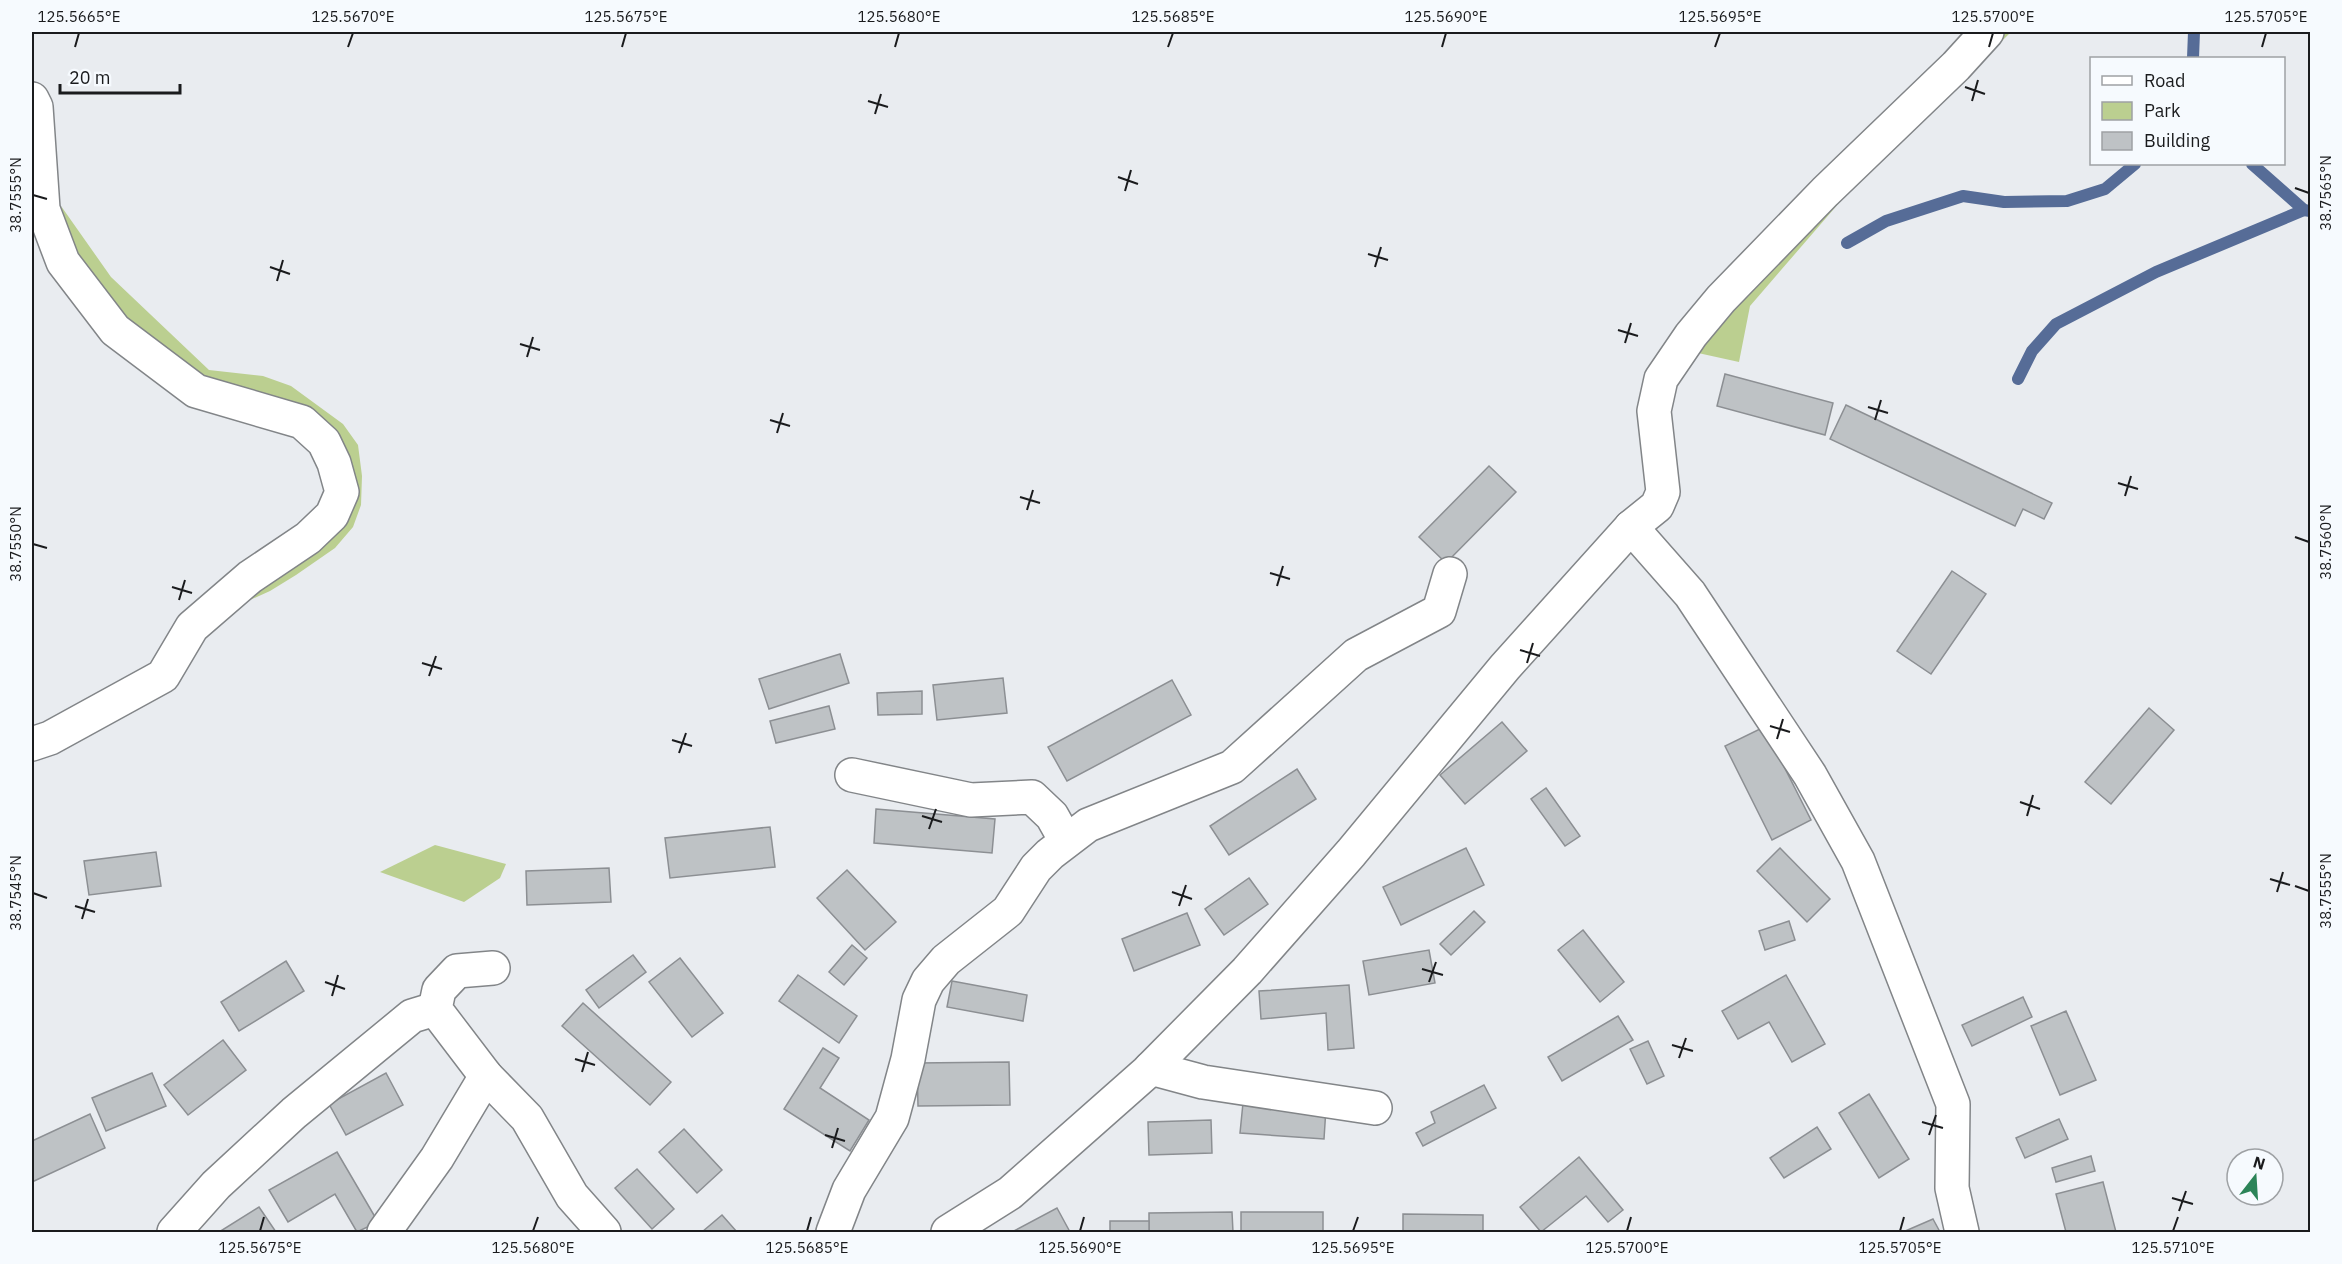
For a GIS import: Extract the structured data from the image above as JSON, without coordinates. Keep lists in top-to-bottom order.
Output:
{
  "legend": ["Road", "Park", "Building"],
  "scale_bar": "20 m",
  "north": "top",
  "coordinates": [
    "125.5665°E",
    "125.5670°E",
    "125.5675°E",
    "125.5680°E",
    "125.5685°E",
    "125.5690°E",
    "125.5695°E",
    "125.5700°E",
    "125.5705°E",
    "38.7565°N",
    "38.7555°N",
    "38.7560°N",
    "38.7550°N",
    "38.7545°N",
    "125.5710°E"
  ]
}
